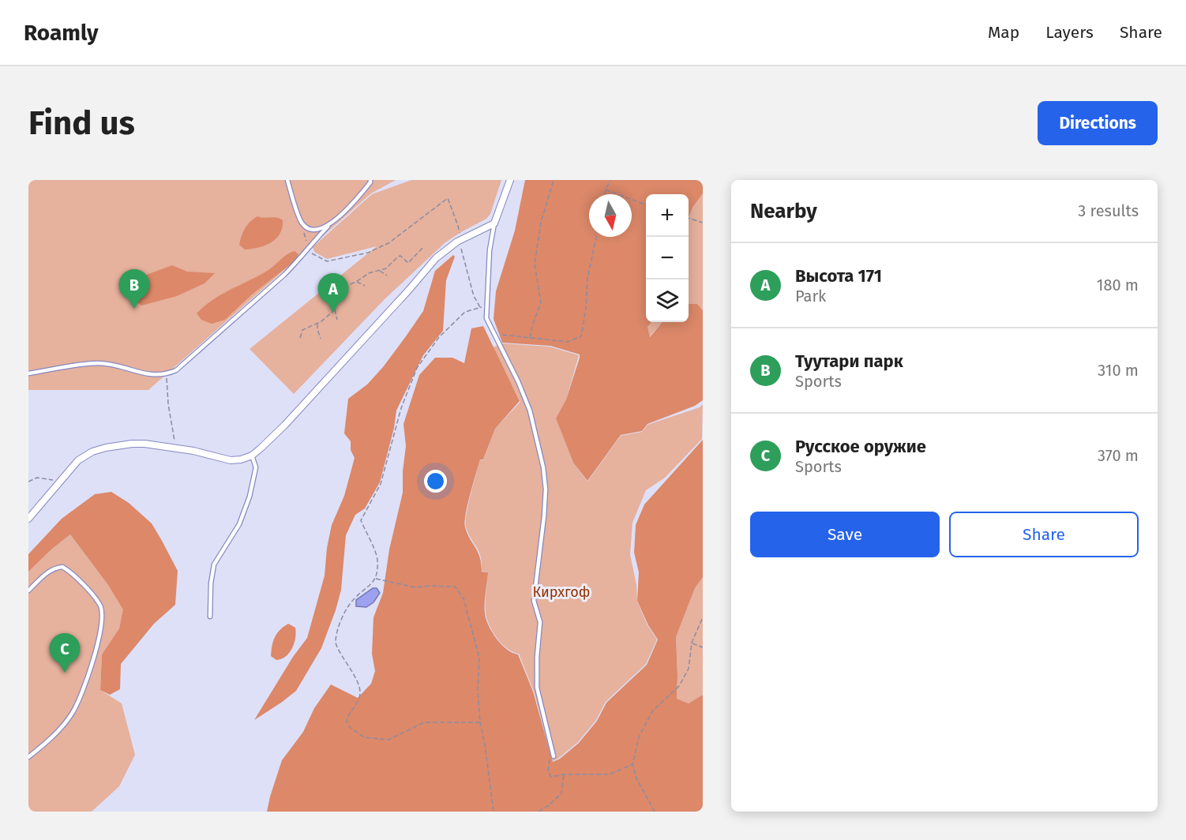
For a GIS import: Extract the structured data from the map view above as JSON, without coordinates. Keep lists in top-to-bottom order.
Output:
{
  "parks": ["Кирхгоф"],
  "north": "bottom",
  "page": {
    "header": "Roamly",
    "nav": ["Map", "Layers", "Share"],
    "buttons": [
      "Directions",
      ["Save", "Share"]
    ],
    "title": "Find us",
    "heading": ["Nearby", "3 results"],
    "map_buttons": ["+", "−"],
    "list": [
      {
        "mark": "A",
        "name": "Высота 171",
        "note": "Park",
        "value": "180 m"
      },
      {
        "mark": "B",
        "name": "Туутари парк",
        "note": "Sports",
        "value": "310 m"
      },
      {
        "mark": "C",
        "name": "Русское оружие",
        "note": "Sports",
        "value": "370 m"
      }
    ],
    "pins": ["B", "A", "C"]
  }
}
